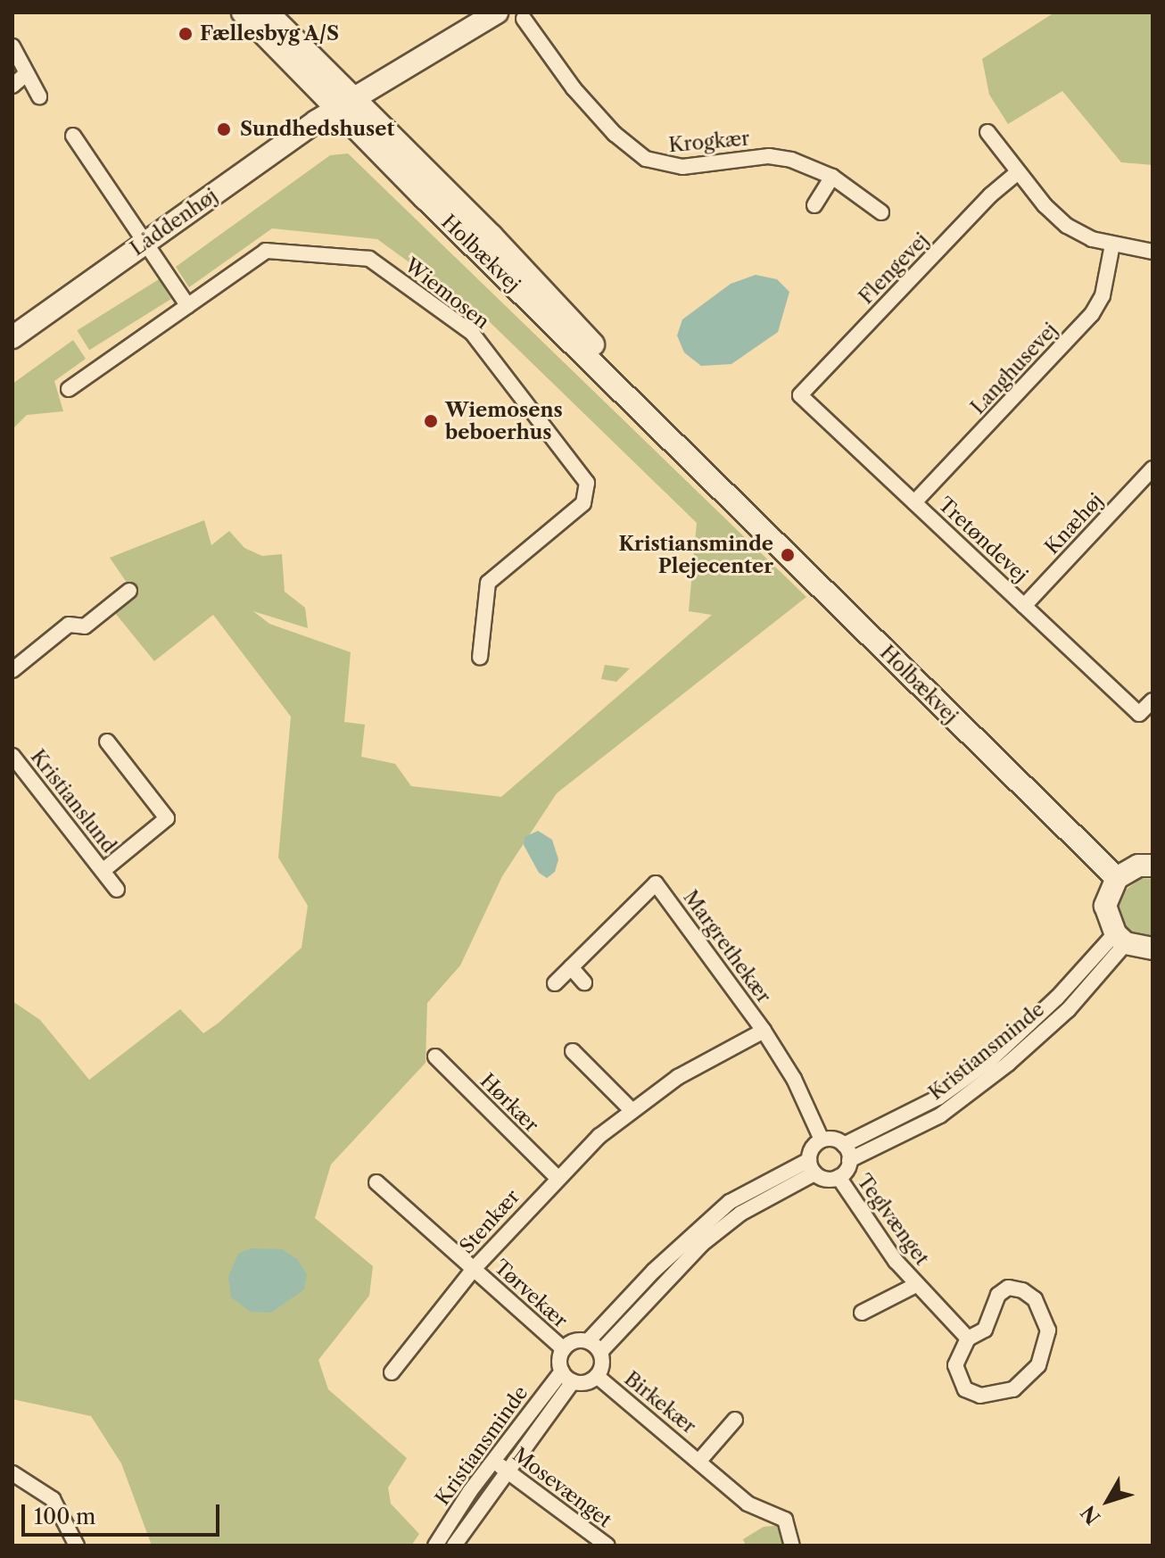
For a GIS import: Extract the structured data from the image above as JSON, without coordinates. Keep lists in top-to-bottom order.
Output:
{
  "streets": {
    "street": [
      "Krogkær",
      "Låddenhøj",
      "Holbækvej",
      "Flengevej",
      "Wiemosen",
      "Langhusevej",
      "Knæhøj",
      "Tretøndevej",
      "Kristianslund",
      "Margrethekær",
      "Kristiansminde",
      "Hørkær",
      "Teglvænget",
      "Stenkær",
      "Tørvekær",
      "Birkekær",
      "Mosevænget"
    ]
  },
  "crossings": [
    ["Låddenhøj", "Holbækvej"],
    ["Flengevej", "Tretøndevej"],
    ["Langhusevej", "Tretøndevej"],
    ["Knæhøj", "Tretøndevej"],
    ["Margrethekær", "Kristiansminde"],
    ["Margrethekær", "Teglvænget"],
    ["Margrethekær", "Stenkær"],
    ["Kristiansminde", "Teglvænget"],
    ["Kristiansminde", "Tørvekær"],
    ["Kristiansminde", "Birkekær"],
    ["Kristiansminde", "Mosevænget"],
    ["Hørkær", "Stenkær"],
    ["Stenkær", "Tørvekær"],
    ["Tørvekær", "Birkekær"]
  ],
  "places": [
    "Fællesbyg A/S",
    "Sundhedshuset",
    "Wiemosens beboerhus",
    "Kristiansminde Plejecenter"
  ],
  "scale_bar": "100 m",
  "north": "bottom left"
}
